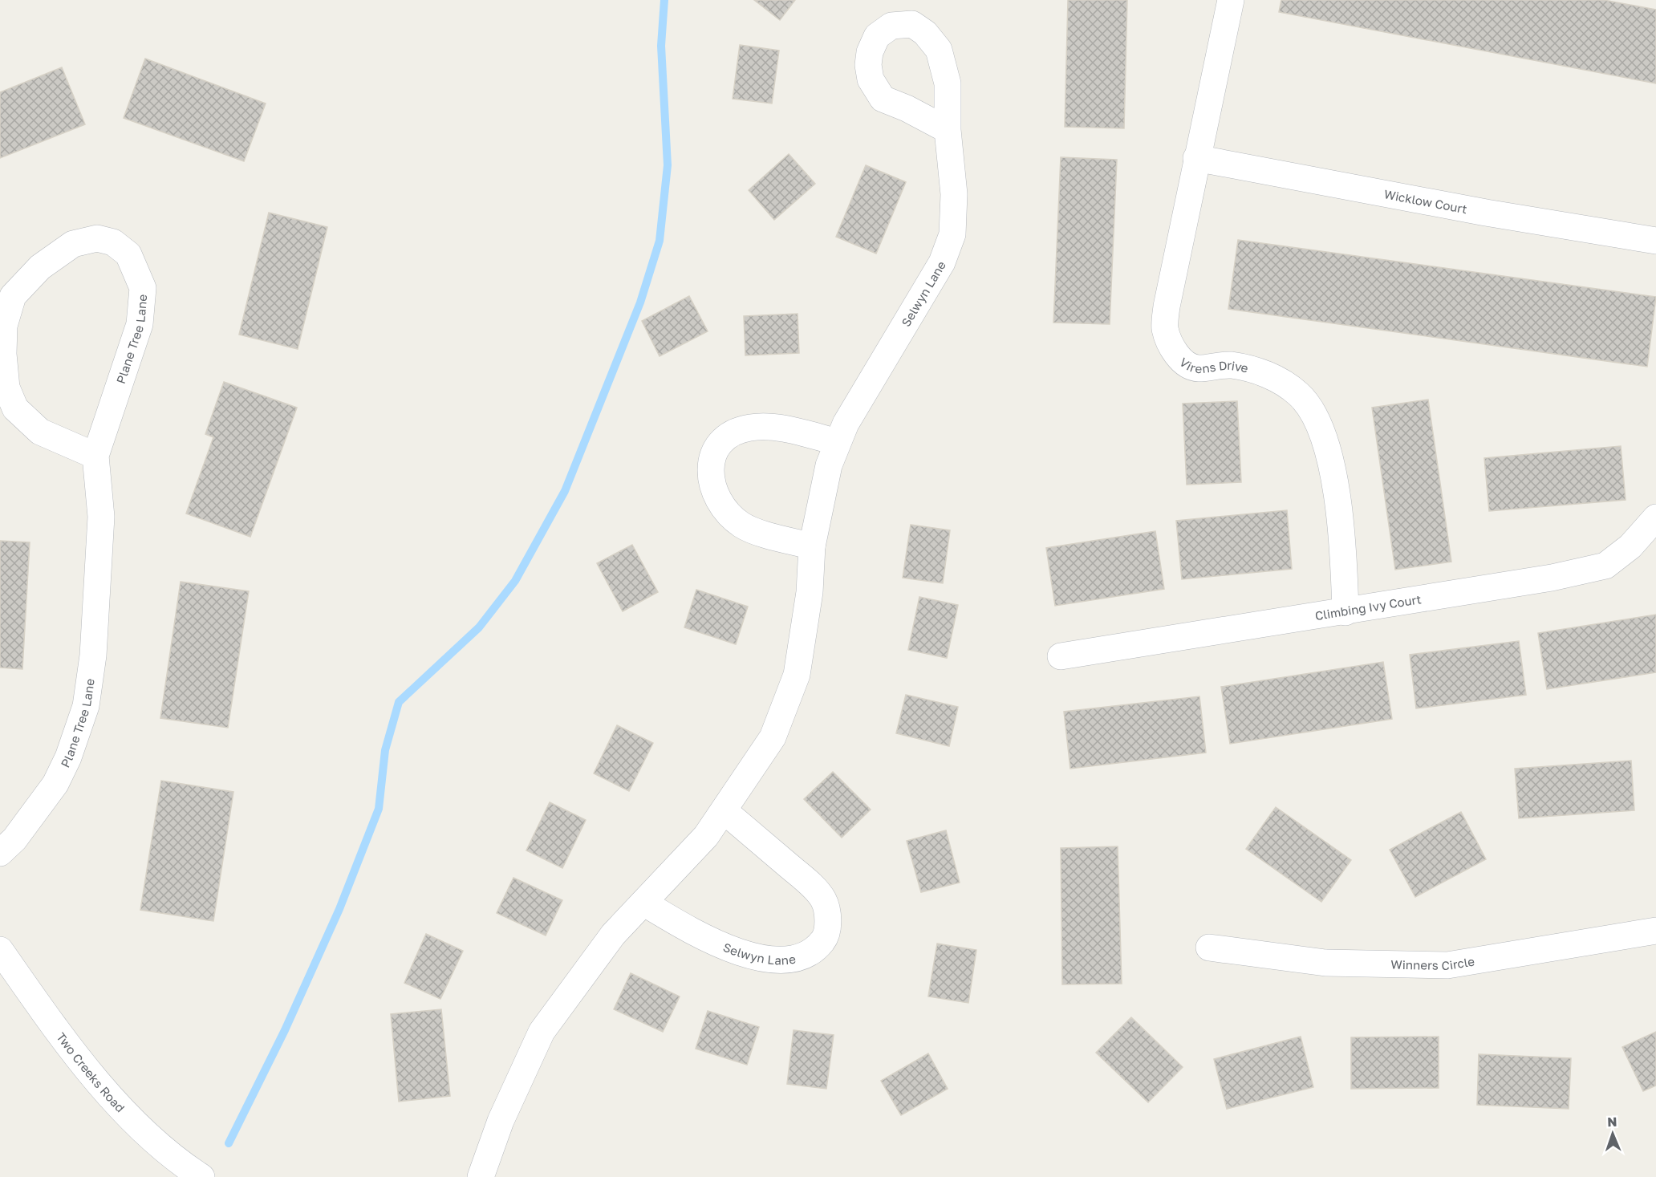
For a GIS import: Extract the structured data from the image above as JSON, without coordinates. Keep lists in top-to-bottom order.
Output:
{
  "streets": {
    "street": [
      "Wicklow Court",
      "Selwyn Lane",
      "Plane Tree Lane",
      "Virens Drive",
      "Climbing Ivy Court",
      "Winners Circle",
      "Two Creeks Road"
    ]
  },
  "crossings": [
    ["Wicklow Court", "Virens Drive"],
    ["Virens Drive", "Climbing Ivy Court"]
  ],
  "north": "top"
}
